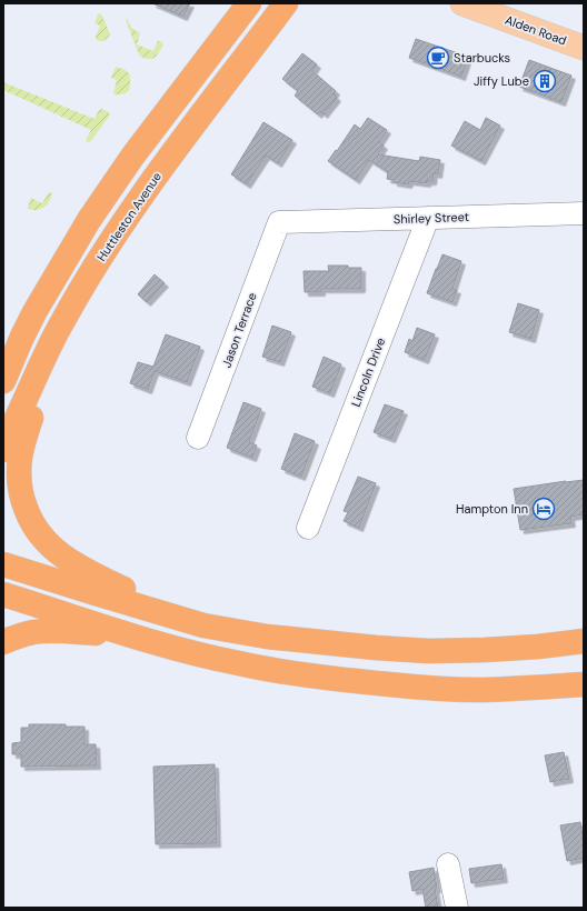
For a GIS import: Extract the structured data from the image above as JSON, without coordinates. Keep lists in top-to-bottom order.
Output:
{
  "streets": {
    "highway": ["Huttleston Avenue"],
    "main road": ["Alden Road"],
    "street": ["Shirley Street", "Jason Terrace", "Lincoln Drive"]
  },
  "crossings": [
    ["Shirley Street", "Jason Terrace"],
    ["Shirley Street", "Lincoln Drive"]
  ],
  "places": {
    "cafe": ["Starbucks"],
    "building": ["Jiffy Lube"],
    "hotel": ["Hampton Inn"]
  }
}
